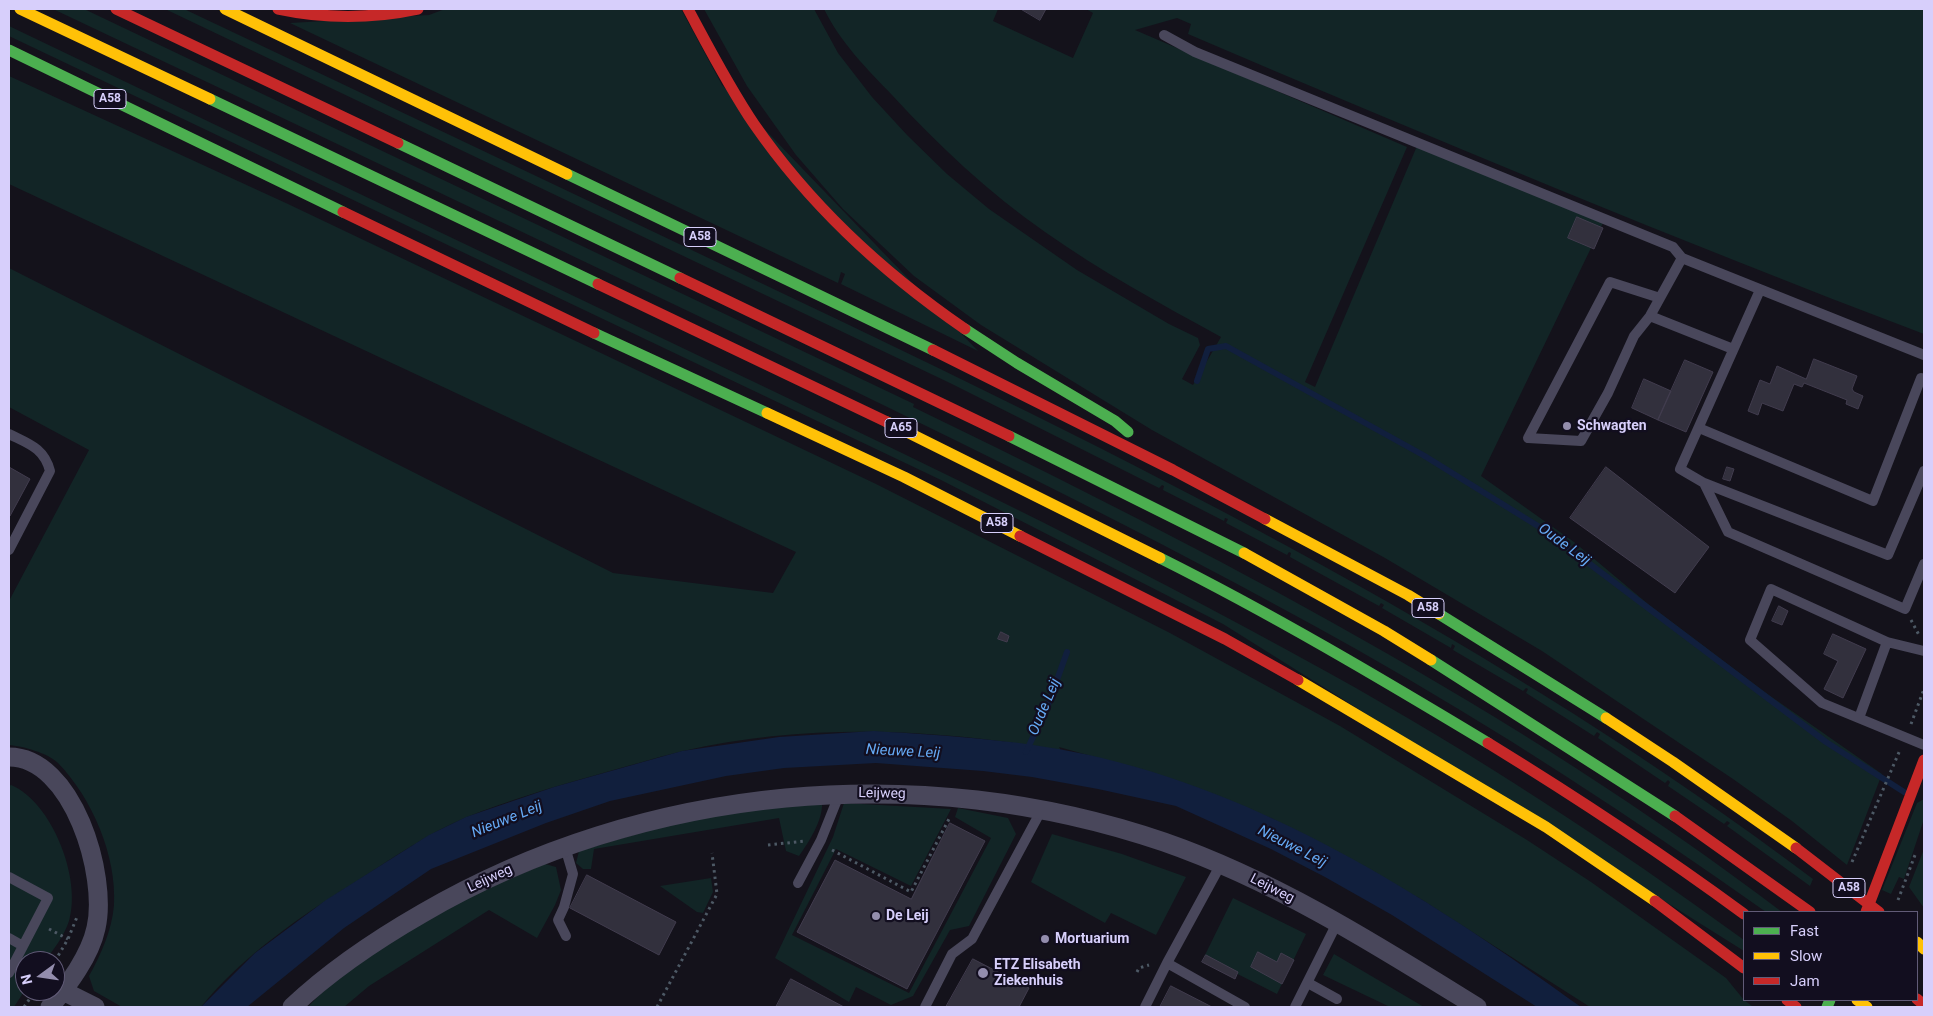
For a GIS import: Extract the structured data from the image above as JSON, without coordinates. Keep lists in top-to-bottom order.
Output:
{
  "streets": {
    "main road": ["A58", "A65"],
    "street": ["Leijweg"]
  },
  "water": ["Oude Leij", "Nieuwe Leij"],
  "places": [
    "Schwagten",
    "De Leij",
    "Mortuarium",
    "ETZ Elisabeth Ziekenhuis"
  ],
  "legend": ["Fast", "Slow", "Jam"],
  "north": "left"
}
